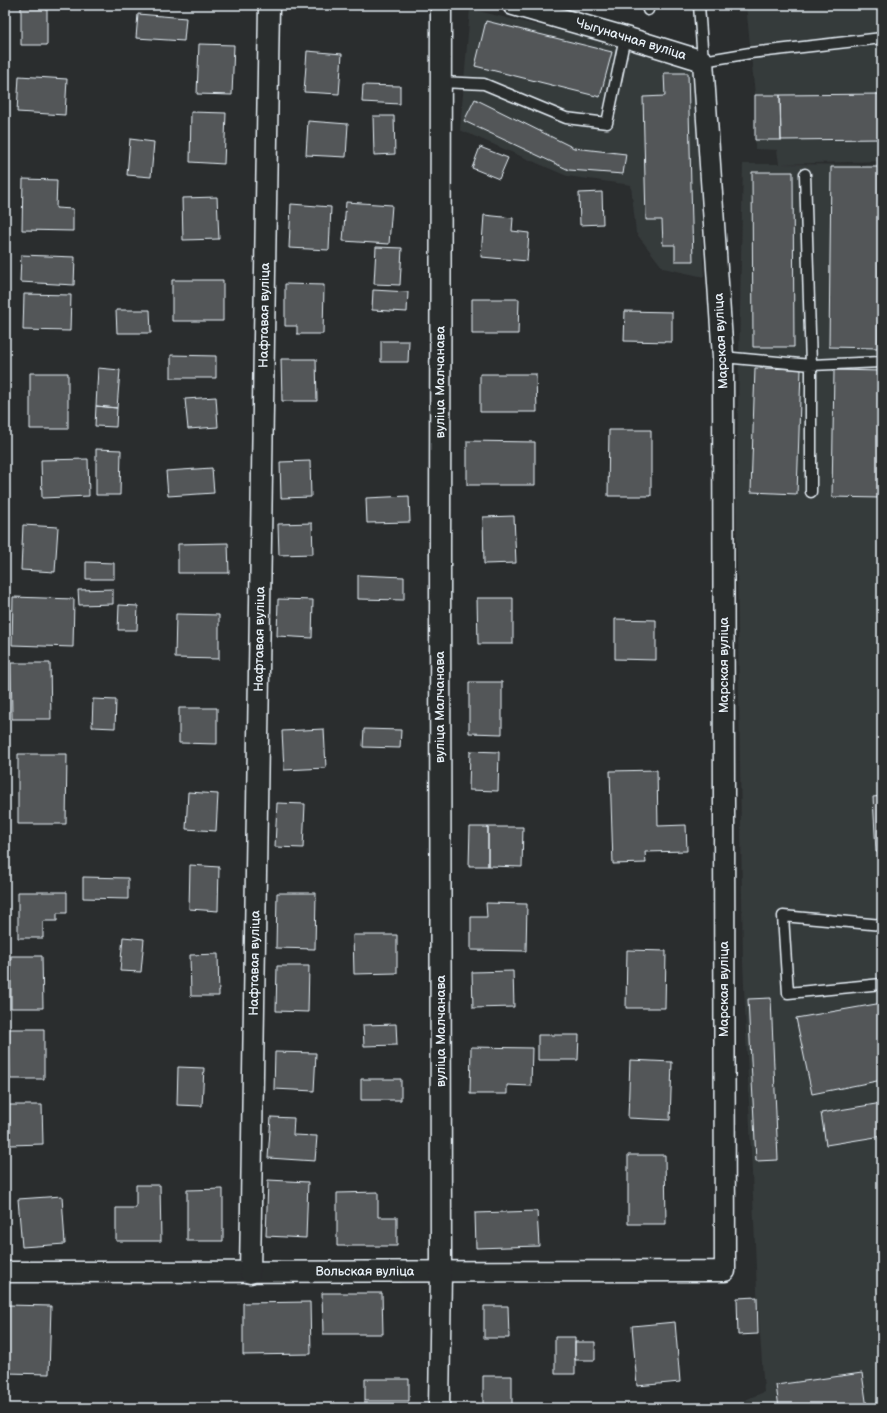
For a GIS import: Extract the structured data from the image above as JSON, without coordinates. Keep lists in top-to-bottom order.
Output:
{
  "streets": {
    "street": [
      "Чыгуначная вуліца",
      "Нафтавая вуліца",
      "Марская вуліца",
      "вуліца Малчанава",
      "Вольская вуліца"
    ]
  },
  "crossings": [
    ["Чыгуначная вуліца", "Марская вуліца"],
    ["Нафтавая вуліца", "Вольская вуліца"],
    ["Марская вуліца", "Вольская вуліца"],
    ["вуліца Малчанава", "Вольская вуліца"]
  ]
}
